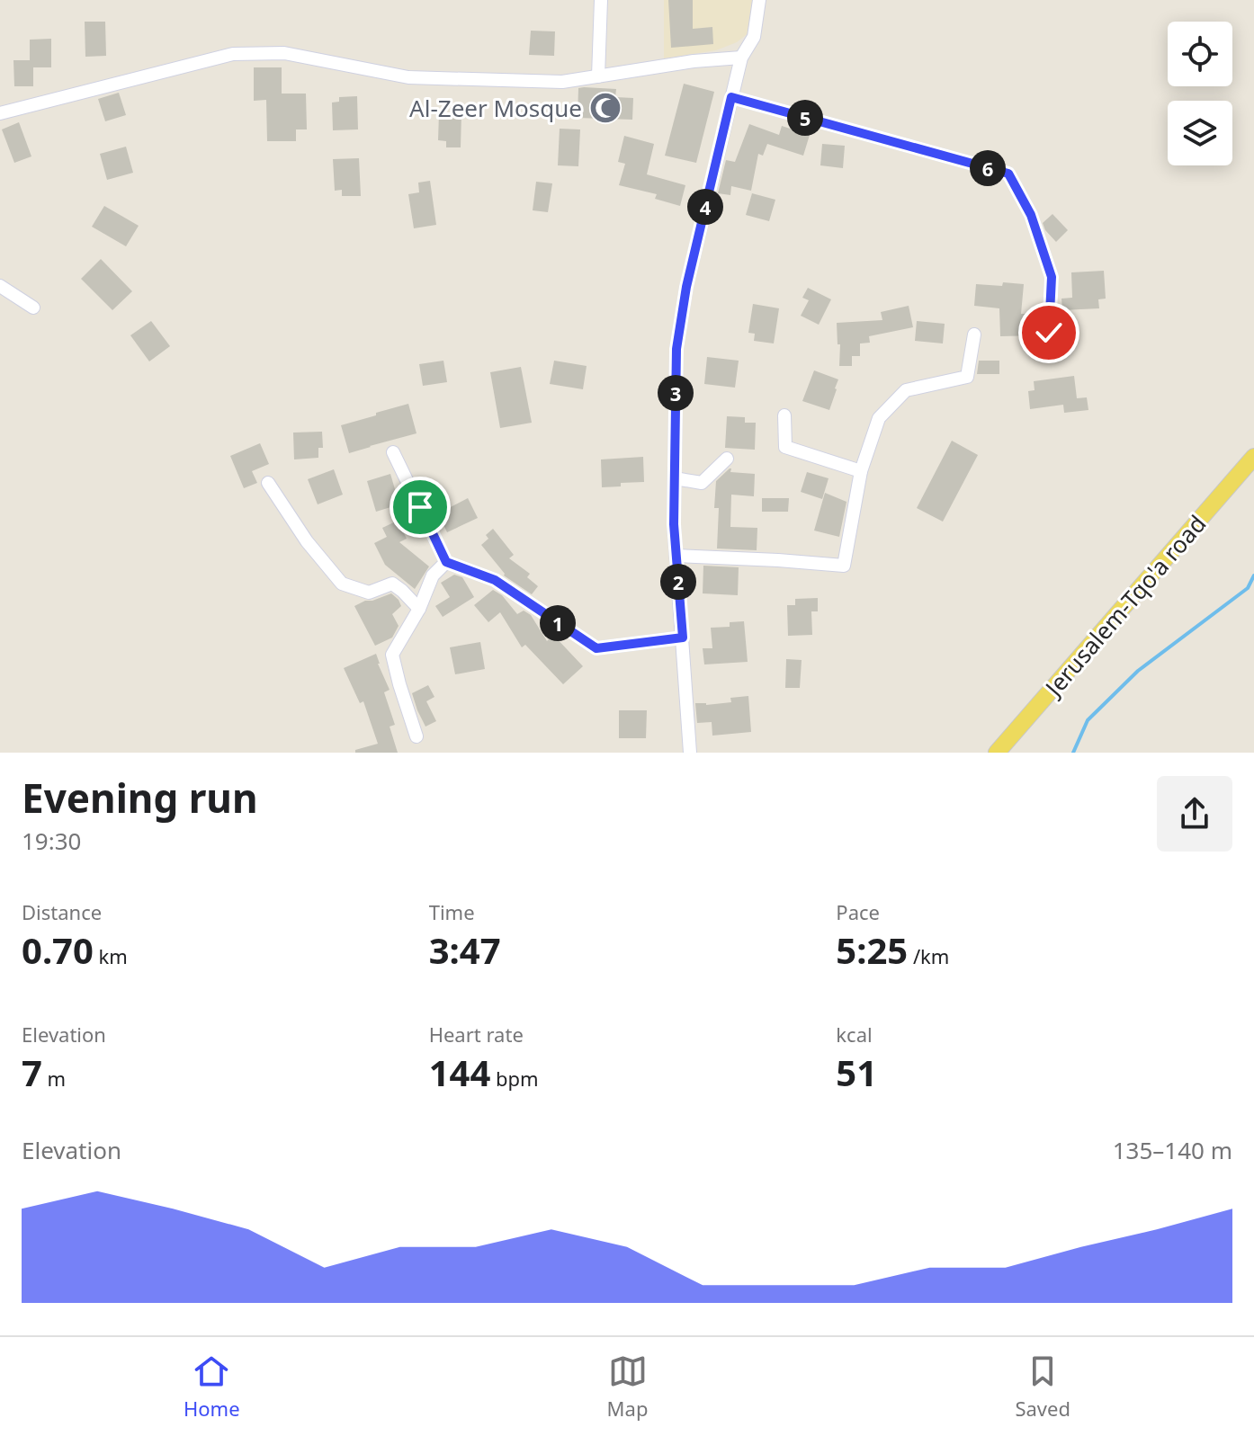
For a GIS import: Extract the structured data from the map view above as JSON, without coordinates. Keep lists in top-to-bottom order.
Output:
{
  "streets": {
    "main road": ["Jerusalem-Tqo'a road"]
  },
  "places": {
    "mosque": ["Al-Zeer Mosque"]
  },
  "page": {
    "pins": [
      "5",
      "6",
      "4",
      "3",
      "2",
      "1"
    ],
    "heading": ["Evening run", "19:30"],
    "stats": [
      ["Distance", "0.70 km"],
      ["Time", "3:47"],
      ["Pace", "5:25 /km"],
      ["Elevation", "7 m"],
      ["Heart rate", "144 bpm"],
      ["kcal", "51"]
    ],
    "chart": ["Elevation", "135–140 m"],
    "tabs": ["Home", "Map", "Saved"]
  }
}
